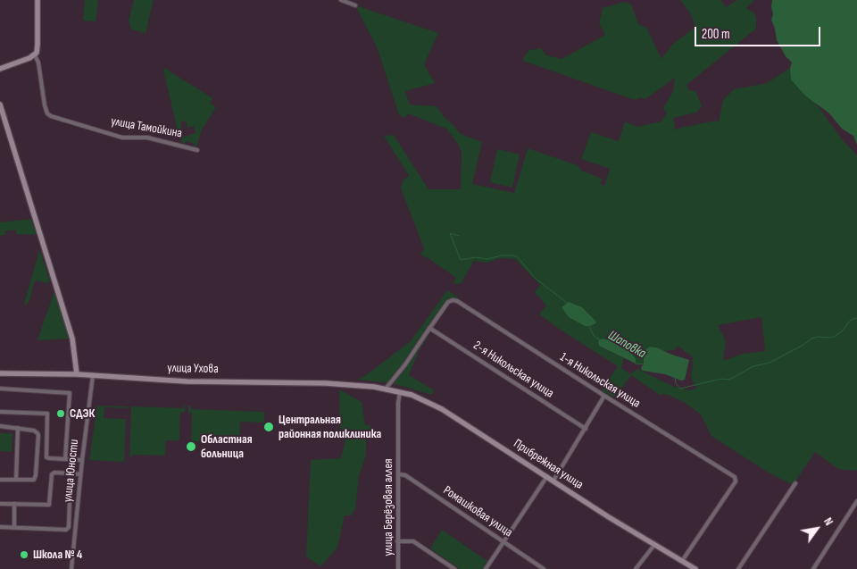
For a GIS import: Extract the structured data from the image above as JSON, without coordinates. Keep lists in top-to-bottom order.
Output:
{
  "streets": {
    "street": [
      "улица Тамойкина",
      "улица Ухова",
      "2-я Никольская улица",
      "1-я Никольская улица",
      "Прибрежная улица",
      "улица Юности",
      "улица Берёзовая аллея",
      "Ромашковая улица"
    ]
  },
  "crossings": [
    ["улица Ухова", "Прибрежная улица"],
    ["улица Ухова", "улица Юности"],
    ["2-я Никольская улица", "1-я Никольская улица"],
    ["1-я Никольская улица", "Прибрежная улица"],
    ["Прибрежная улица", "улица Берёзовая аллея"],
    ["улица Берёзовая аллея", "Ромашковая улица"]
  ],
  "water": ["Шаповка"],
  "places": [
    "СДЭК",
    "Центральная районная поликлиника",
    "Областная больница",
    "Школа № 4"
  ],
  "scale_bar": "200 m",
  "north": "top right"
}
